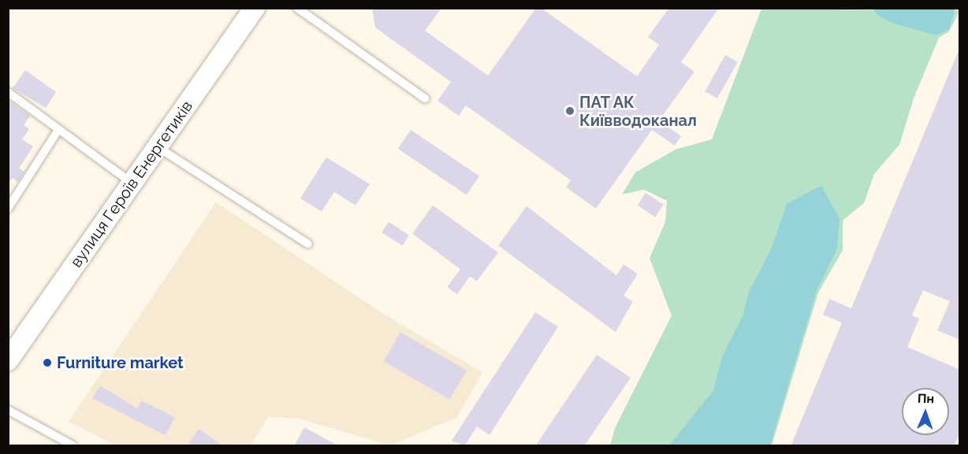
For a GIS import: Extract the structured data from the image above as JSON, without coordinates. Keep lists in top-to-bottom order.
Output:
{
  "streets": {
    "street": ["вулиця Героїв Енергетиків"]
  },
  "places": ["ПАТ АК Київводоканал", "Furniture market"],
  "north": "top"
}
